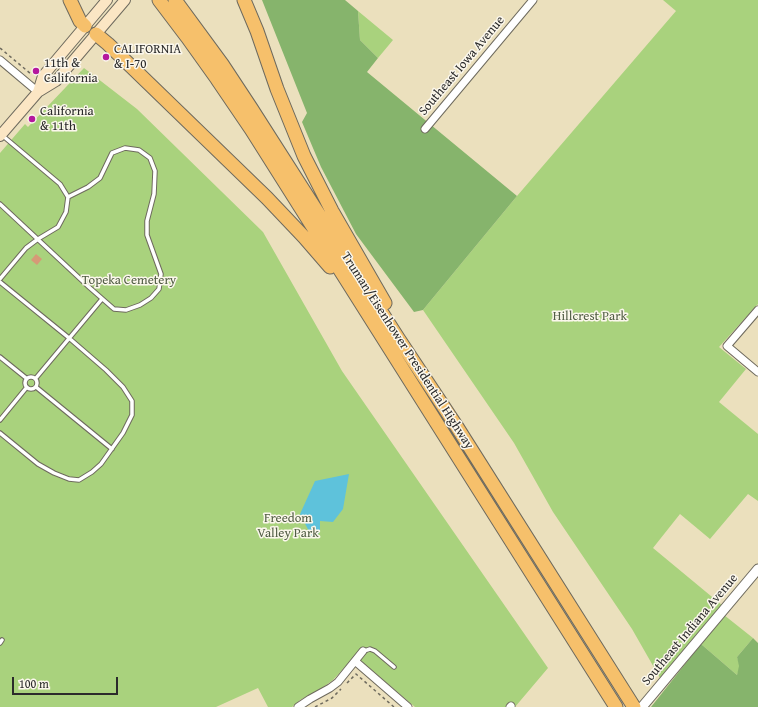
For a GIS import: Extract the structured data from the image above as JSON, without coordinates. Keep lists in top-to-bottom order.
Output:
{
  "streets": {
    "highway": ["Truman/Eisenhower Presidential Highway"],
    "street": ["Southeast Iowa Avenue", "Southeast Indiana Avenue"]
  },
  "parks": ["Topeka Cemetery", "Hillcrest Park", "Freedom Valley Park"],
  "places": ["CALIFORNIA & I-70", "11th & California", "California & 11th"],
  "scale_bar": "100 m"
}
